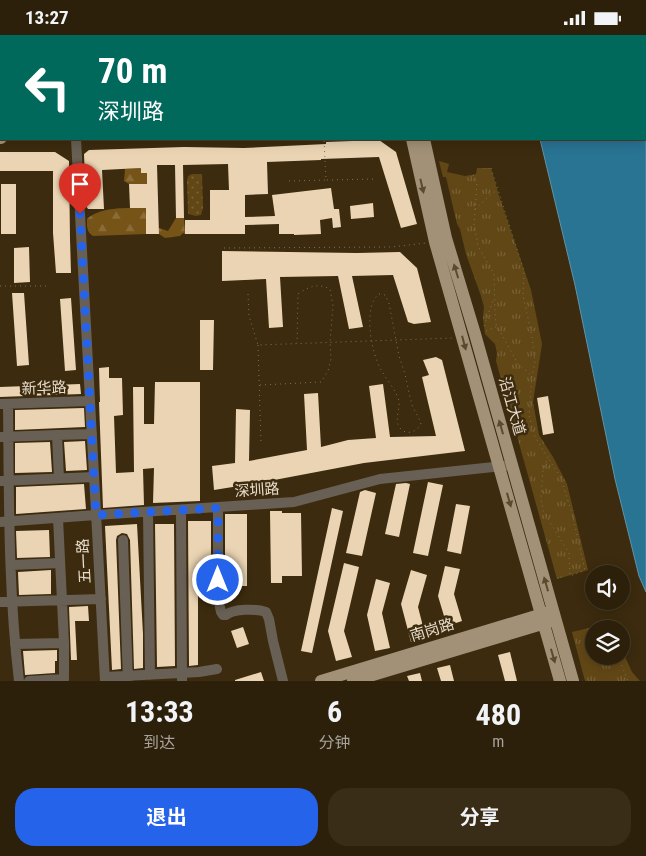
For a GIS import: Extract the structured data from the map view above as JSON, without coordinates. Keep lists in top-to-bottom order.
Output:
{
  "streets": {
    "main road": ["沿江大道", "南岗路"],
    "street": ["新华路", "深圳路", "五一路"]
  },
  "crossings": [
    ["新华路", "五一路"],
    ["沿江大道", "深圳路"],
    ["沿江大道", "南岗路"],
    ["深圳路", "五一路"]
  ],
  "page": {
    "status": "13:27",
    "turn": ["70 m", "深圳路"],
    "eta": [
      "13:33",
      "到达",
      "6",
      "分钟",
      "480",
      "m"
    ],
    "buttons": ["退出", "分享"]
  }
}
